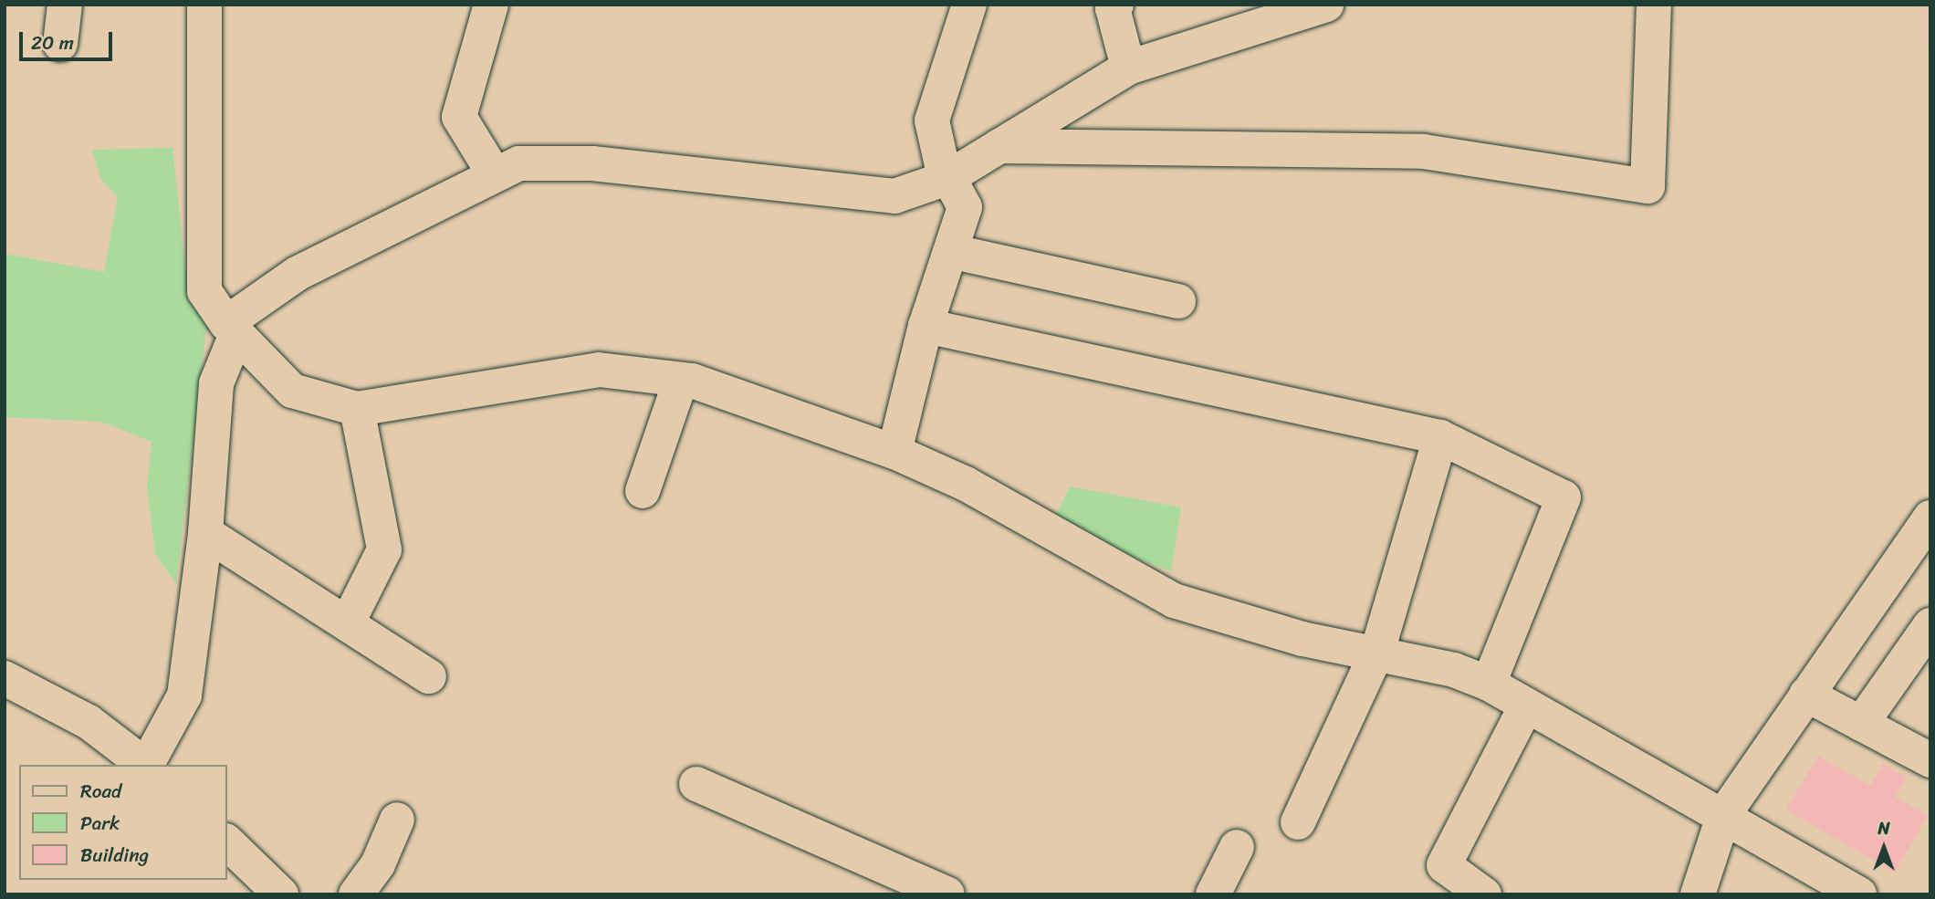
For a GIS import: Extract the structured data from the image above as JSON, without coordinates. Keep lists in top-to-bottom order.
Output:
{
  "legend": ["Road", "Park", "Building"],
  "scale_bar": "20 m",
  "north": "top"
}
